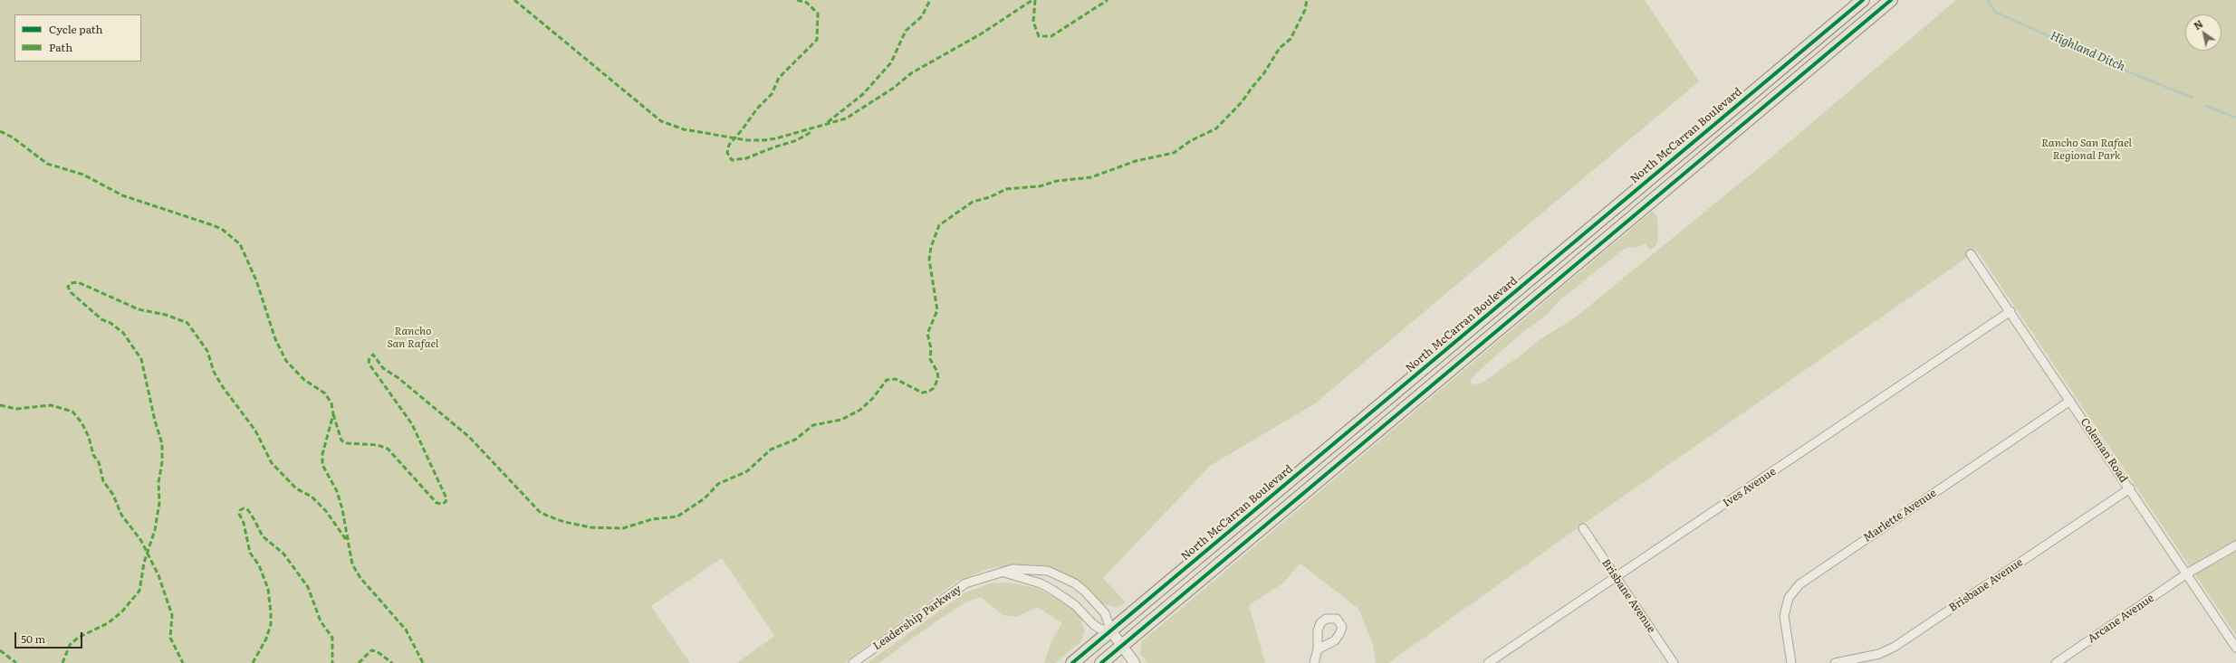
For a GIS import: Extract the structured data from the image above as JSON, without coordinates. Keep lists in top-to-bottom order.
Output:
{
  "streets": {
    "main road": ["North McCarran Boulevard"],
    "street": [
      "Coleman Road",
      "Ives Avenue",
      "Marlette Avenue",
      "Brisbane Avenue",
      "Leadership Parkway",
      "Arcane Avenue"
    ]
  },
  "crossings": [
    ["North McCarran Boulevard", "Leadership Parkway"],
    ["Coleman Road", "Ives Avenue"],
    ["Coleman Road", "Marlette Avenue"],
    ["Coleman Road", "Brisbane Avenue"],
    ["Coleman Road", "Arcane Avenue"],
    ["Ives Avenue", "Brisbane Avenue"]
  ],
  "water": ["Highland Ditch"],
  "parks": ["Rancho San Rafael Regional Park", "Rancho San Rafael"],
  "legend": ["Cycle path", "Path"],
  "scale_bar": "50 m",
  "north": "top left"
}
